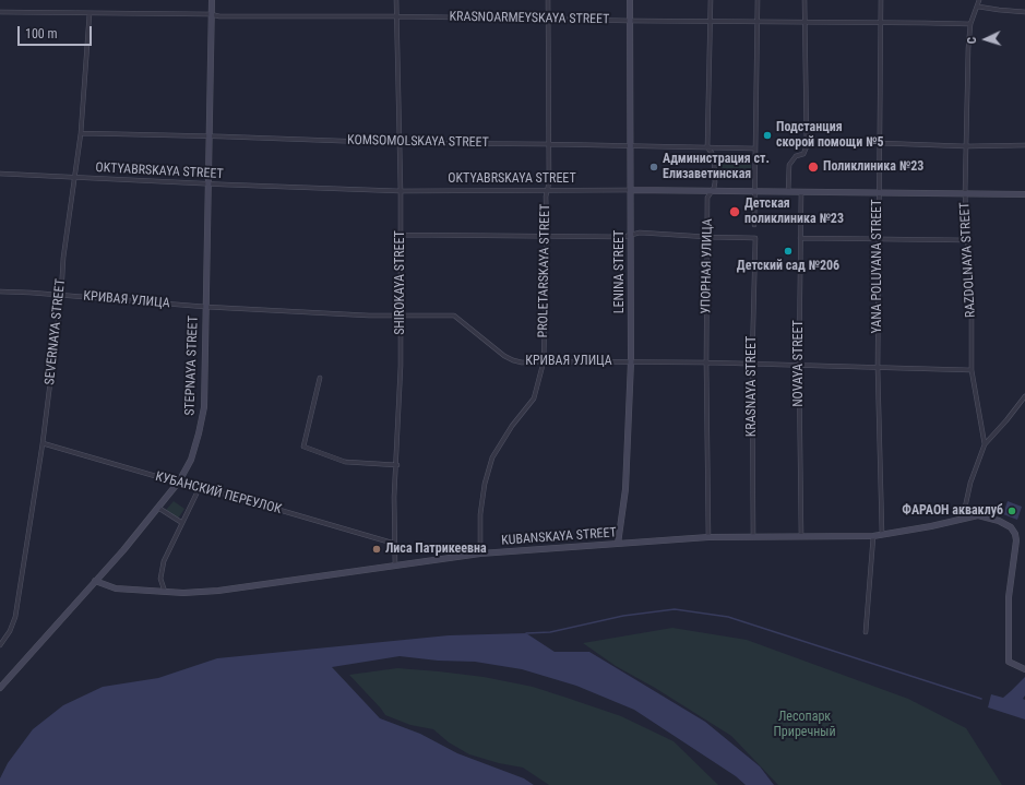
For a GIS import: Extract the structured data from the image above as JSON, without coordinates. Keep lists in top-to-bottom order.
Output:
{
  "streets": {
    "street": [
      "KRASNOARMEYSKAYA STREET",
      "KOMSOMOLSKAYA STREET",
      "OKTYABRSKAYA STREET",
      "RAZDOLNAYA STREET",
      "УПОРНАЯ УЛИЦА",
      "YANA POLUYANA STREET",
      "PROLETARSKAYA STREET",
      "LENINA STREET",
      "SHIROKAYA STREET",
      "КРИВАЯ УЛИЦА",
      "SEVERNAYA STREET",
      "NOVAYA STREET",
      "STEPNAYA STREET",
      "KRASNAYA STREET",
      "КУБАНСКИЙ ПЕРЕУЛОК",
      "KUBANSKAYA STREET"
    ]
  },
  "crossings": [
    ["KRASNOARMEYSKAYA STREET", "RAZDOLNAYA STREET"],
    ["KRASNOARMEYSKAYA STREET", "УПОРНАЯ УЛИЦА"],
    ["KRASNOARMEYSKAYA STREET", "YANA POLUYANA STREET"],
    ["KRASNOARMEYSKAYA STREET", "PROLETARSKAYA STREET"],
    ["KRASNOARMEYSKAYA STREET", "LENINA STREET"],
    ["KRASNOARMEYSKAYA STREET", "SHIROKAYA STREET"],
    ["KRASNOARMEYSKAYA STREET", "SEVERNAYA STREET"],
    ["KRASNOARMEYSKAYA STREET", "STEPNAYA STREET"],
    ["KOMSOMOLSKAYA STREET", "УПОРНАЯ УЛИЦА"],
    ["KOMSOMOLSKAYA STREET", "PROLETARSKAYA STREET"],
    ["KOMSOMOLSKAYA STREET", "LENINA STREET"],
    ["KOMSOMOLSKAYA STREET", "SHIROKAYA STREET"],
    ["KOMSOMOLSKAYA STREET", "SEVERNAYA STREET"],
    ["KOMSOMOLSKAYA STREET", "STEPNAYA STREET"],
    ["OKTYABRSKAYA STREET", "RAZDOLNAYA STREET"],
    ["OKTYABRSKAYA STREET", "УПОРНАЯ УЛИЦА"],
    ["OKTYABRSKAYA STREET", "YANA POLUYANA STREET"],
    ["OKTYABRSKAYA STREET", "PROLETARSKAYA STREET"],
    ["OKTYABRSKAYA STREET", "LENINA STREET"],
    ["OKTYABRSKAYA STREET", "SHIROKAYA STREET"],
    ["OKTYABRSKAYA STREET", "SEVERNAYA STREET"],
    ["OKTYABRSKAYA STREET", "NOVAYA STREET"],
    ["OKTYABRSKAYA STREET", "STEPNAYA STREET"],
    ["RAZDOLNAYA STREET", "КРИВАЯ УЛИЦА"],
    ["УПОРНАЯ УЛИЦА", "КРИВАЯ УЛИЦА"],
    ["УПОРНАЯ УЛИЦА", "KRASNAYA STREET"],
    ["УПОРНАЯ УЛИЦА", "KUBANSKAYA STREET"],
    ["YANA POLUYANA STREET", "КРИВАЯ УЛИЦА"],
    ["YANA POLUYANA STREET", "KUBANSKAYA STREET"],
    ["PROLETARSKAYA STREET", "КРИВАЯ УЛИЦА"],
    ["PROLETARSKAYA STREET", "KUBANSKAYA STREET"],
    ["LENINA STREET", "КРИВАЯ УЛИЦА"],
    ["LENINA STREET", "KUBANSKAYA STREET"],
    ["SHIROKAYA STREET", "КРИВАЯ УЛИЦА"],
    ["SHIROKAYA STREET", "КУБАНСКИЙ ПЕРЕУЛОК"],
    ["SHIROKAYA STREET", "KUBANSKAYA STREET"],
    ["КРИВАЯ УЛИЦА", "SEVERNAYA STREET"],
    ["КРИВАЯ УЛИЦА", "NOVAYA STREET"],
    ["КРИВАЯ УЛИЦА", "STEPNAYA STREET"],
    ["КРИВАЯ УЛИЦА", "KRASNAYA STREET"],
    ["SEVERNAYA STREET", "КУБАНСКИЙ ПЕРЕУЛОК"],
    ["NOVAYA STREET", "KUBANSKAYA STREET"],
    ["STEPNAYA STREET", "КУБАНСКИЙ ПЕРЕУЛОК"],
    ["STEPNAYA STREET", "KUBANSKAYA STREET"],
    ["KRASNAYA STREET", "KUBANSKAYA STREET"]
  ],
  "parks": ["Лесопарк Приречный"],
  "places": [
    "Подстанция скорой помощи №5",
    "Администрация ст. Елизаветинская",
    "Поликлиника №23",
    "Детская поликлиника №23",
    "Детский сад №206",
    "ФАРАОН акваклуб",
    "Лиса Патрикеевна"
  ],
  "scale_bar": "100 m",
  "north": "left"
}
